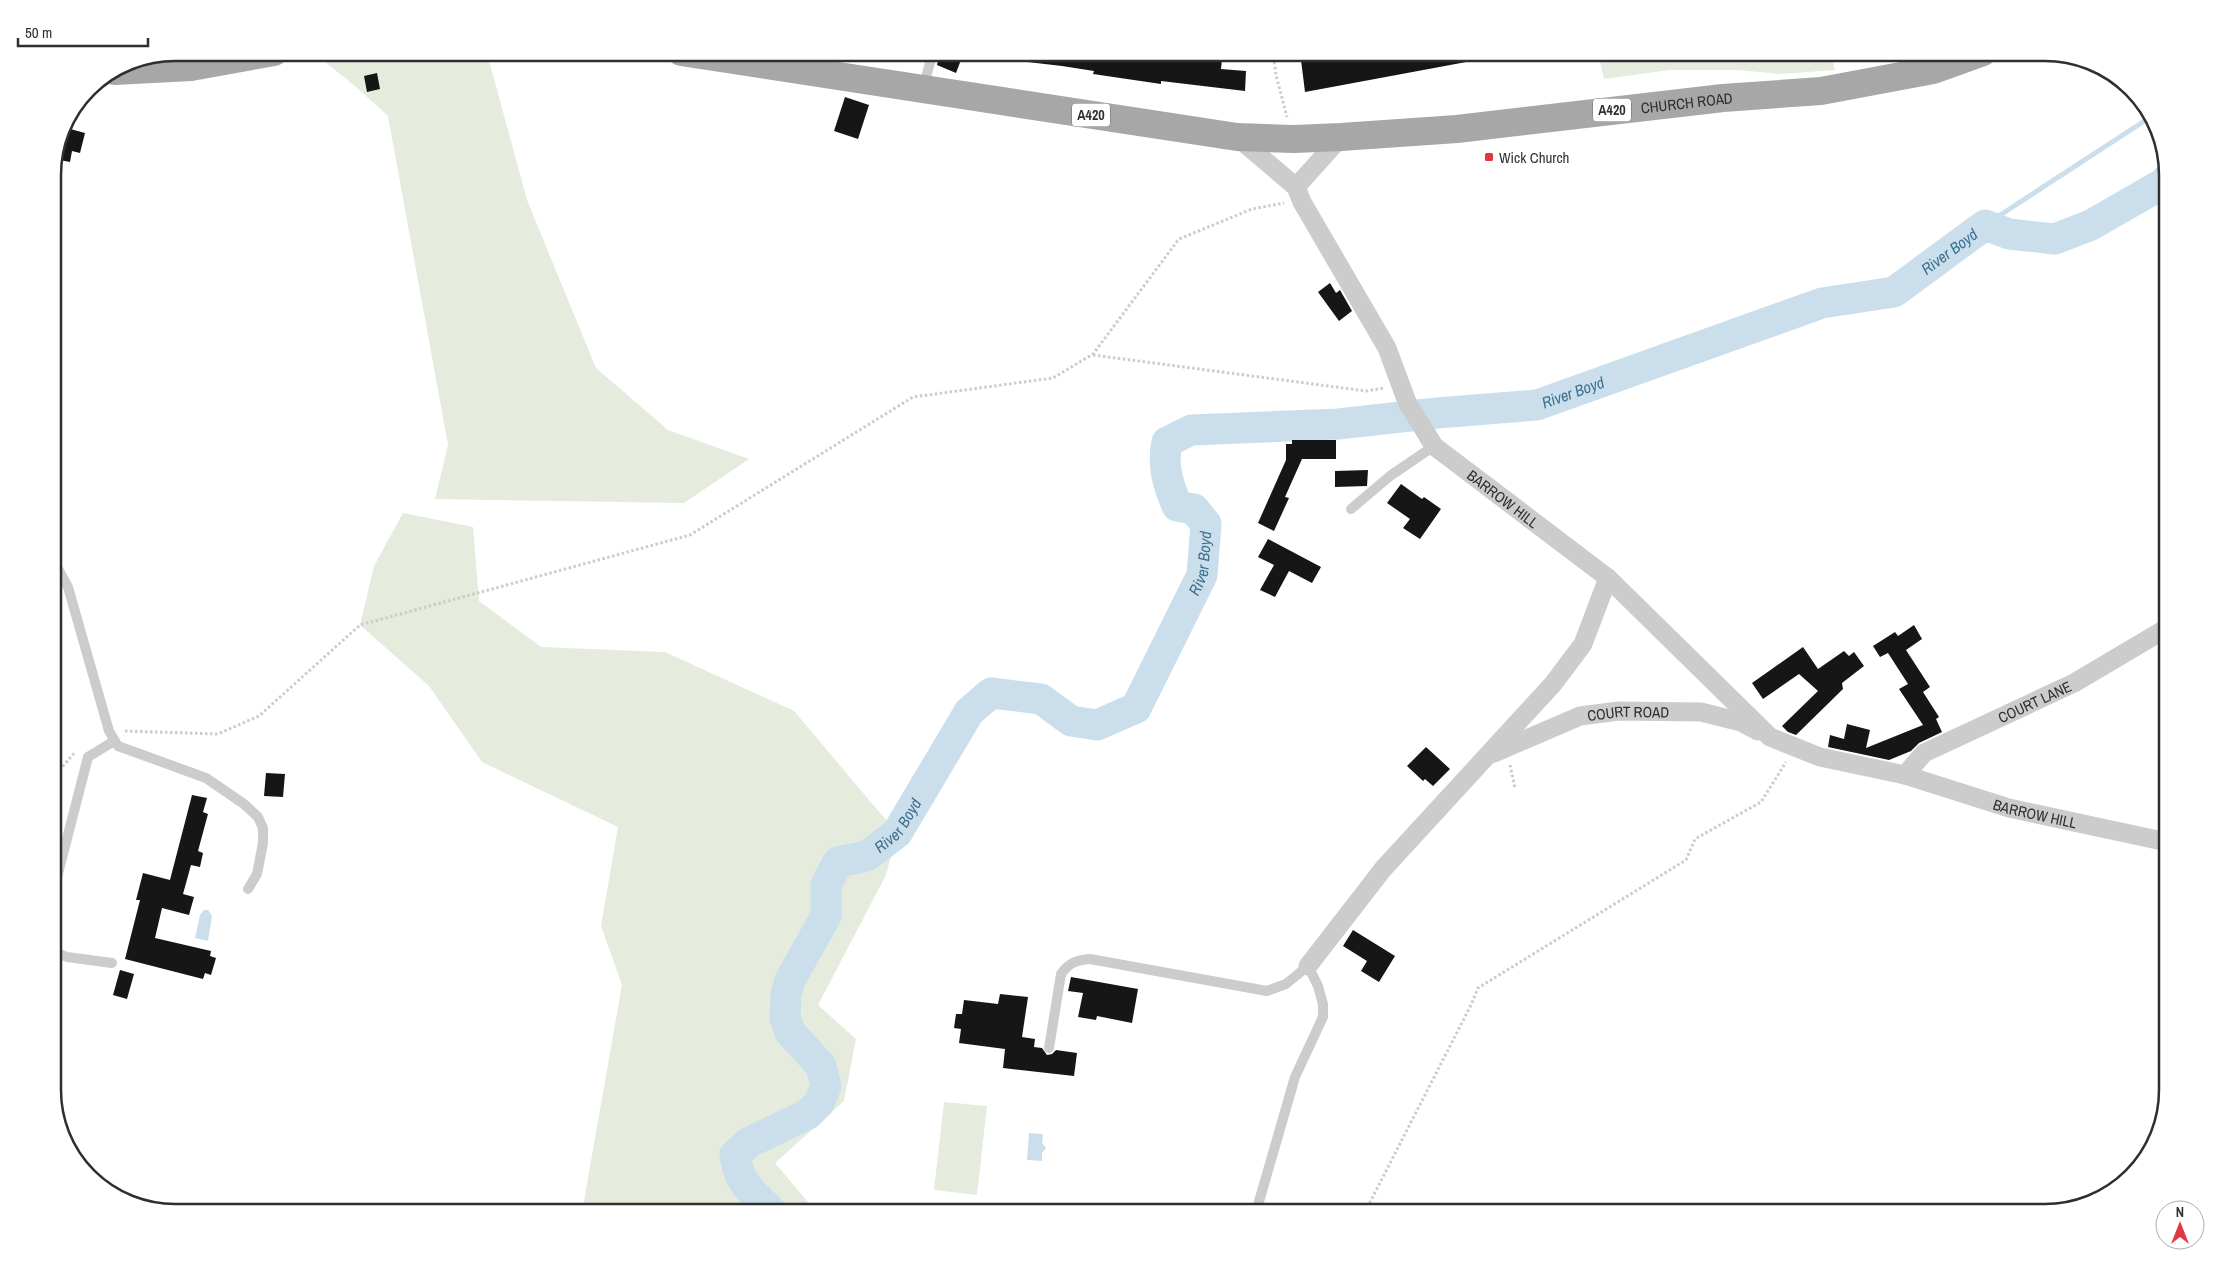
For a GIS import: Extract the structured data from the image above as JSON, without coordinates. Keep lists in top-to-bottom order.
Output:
{
  "streets": {
    "main road": ["CHURCH ROAD", "A420"],
    "street": ["BARROW HILL", "COURT LANE", "COURT ROAD"]
  },
  "crossings": [
    ["CHURCH ROAD", "A420"],
    ["CHURCH ROAD", "BARROW HILL"],
    ["A420", "BARROW HILL"],
    ["BARROW HILL", "COURT LANE"],
    ["BARROW HILL", "COURT ROAD"]
  ],
  "water": ["River Boyd"],
  "places": {
    "transit": ["Wick Church"]
  },
  "scale_bar": "50 m",
  "north": "top"
}
